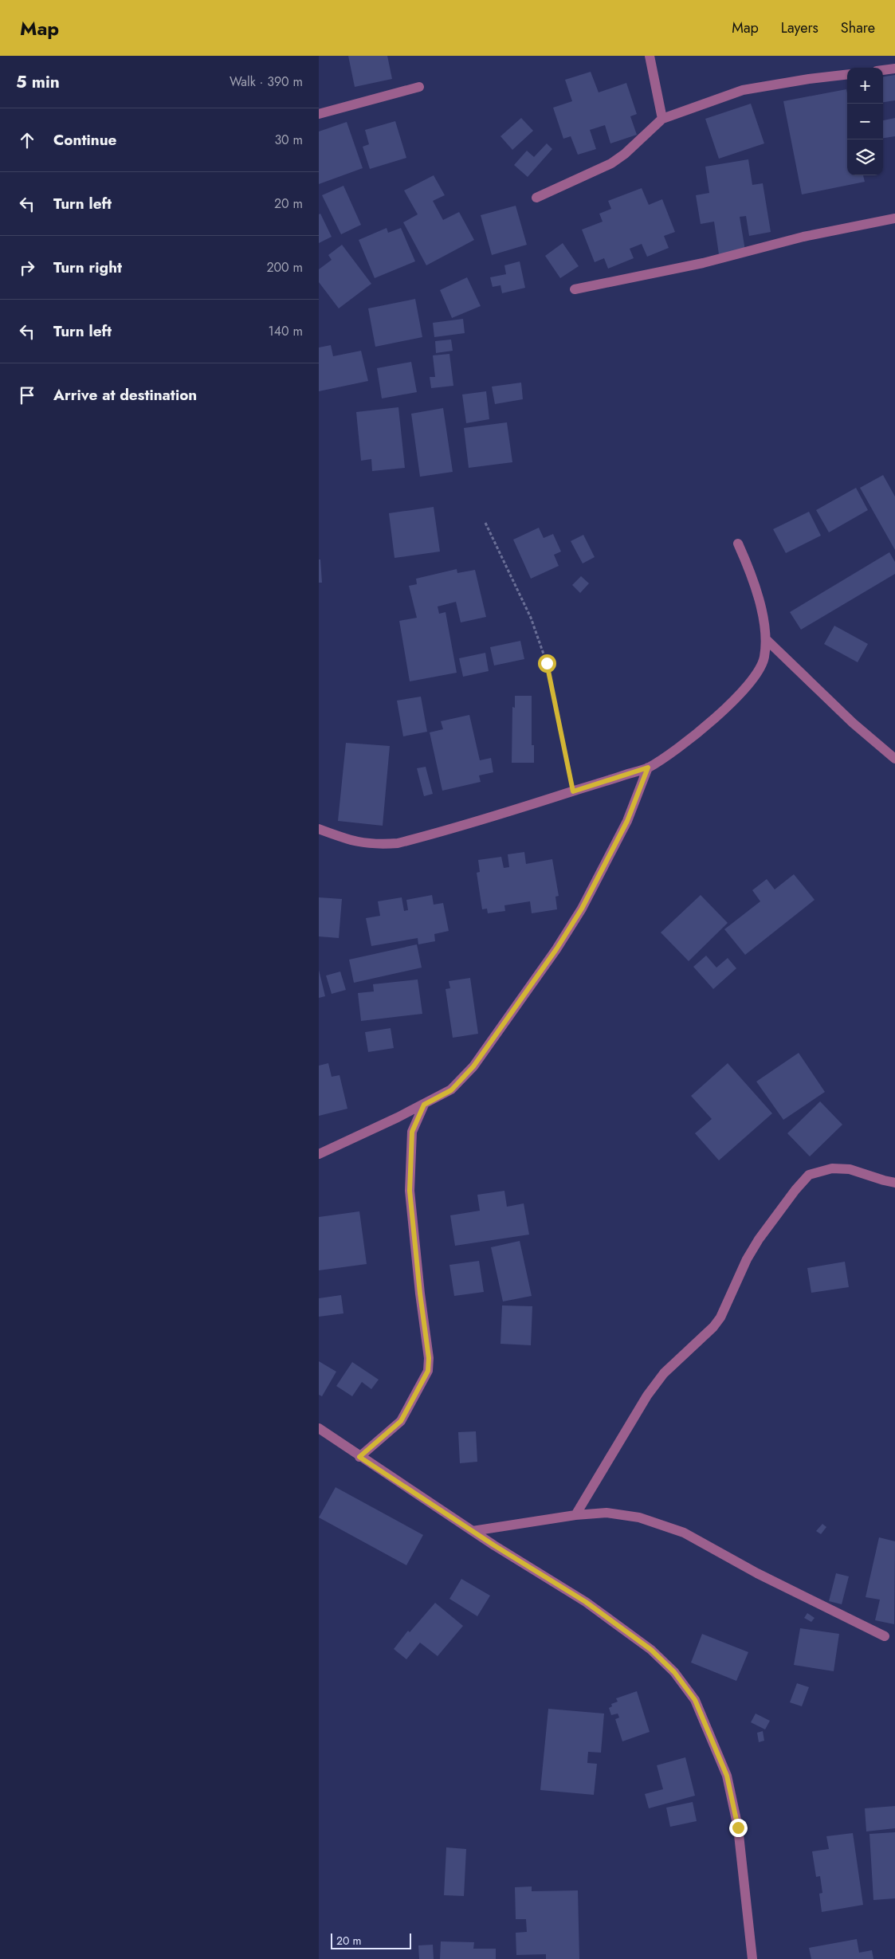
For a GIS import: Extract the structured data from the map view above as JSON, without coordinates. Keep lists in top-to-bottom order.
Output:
{
  "scale_bar": "20 m",
  "page": {
    "header": "Map",
    "nav": ["Map", "Layers", "Share"],
    "heading": ["5 min", "Walk · 390 m"],
    "map_buttons": ["+", "−"],
    "list": [
      ["Continue", "30 m"],
      ["Turn left", "20 m"],
      ["Turn right", "200 m"],
      ["Turn left", "140 m"],
      "Arrive at destination"
    ],
    "scale": "20 m"
  }
}
